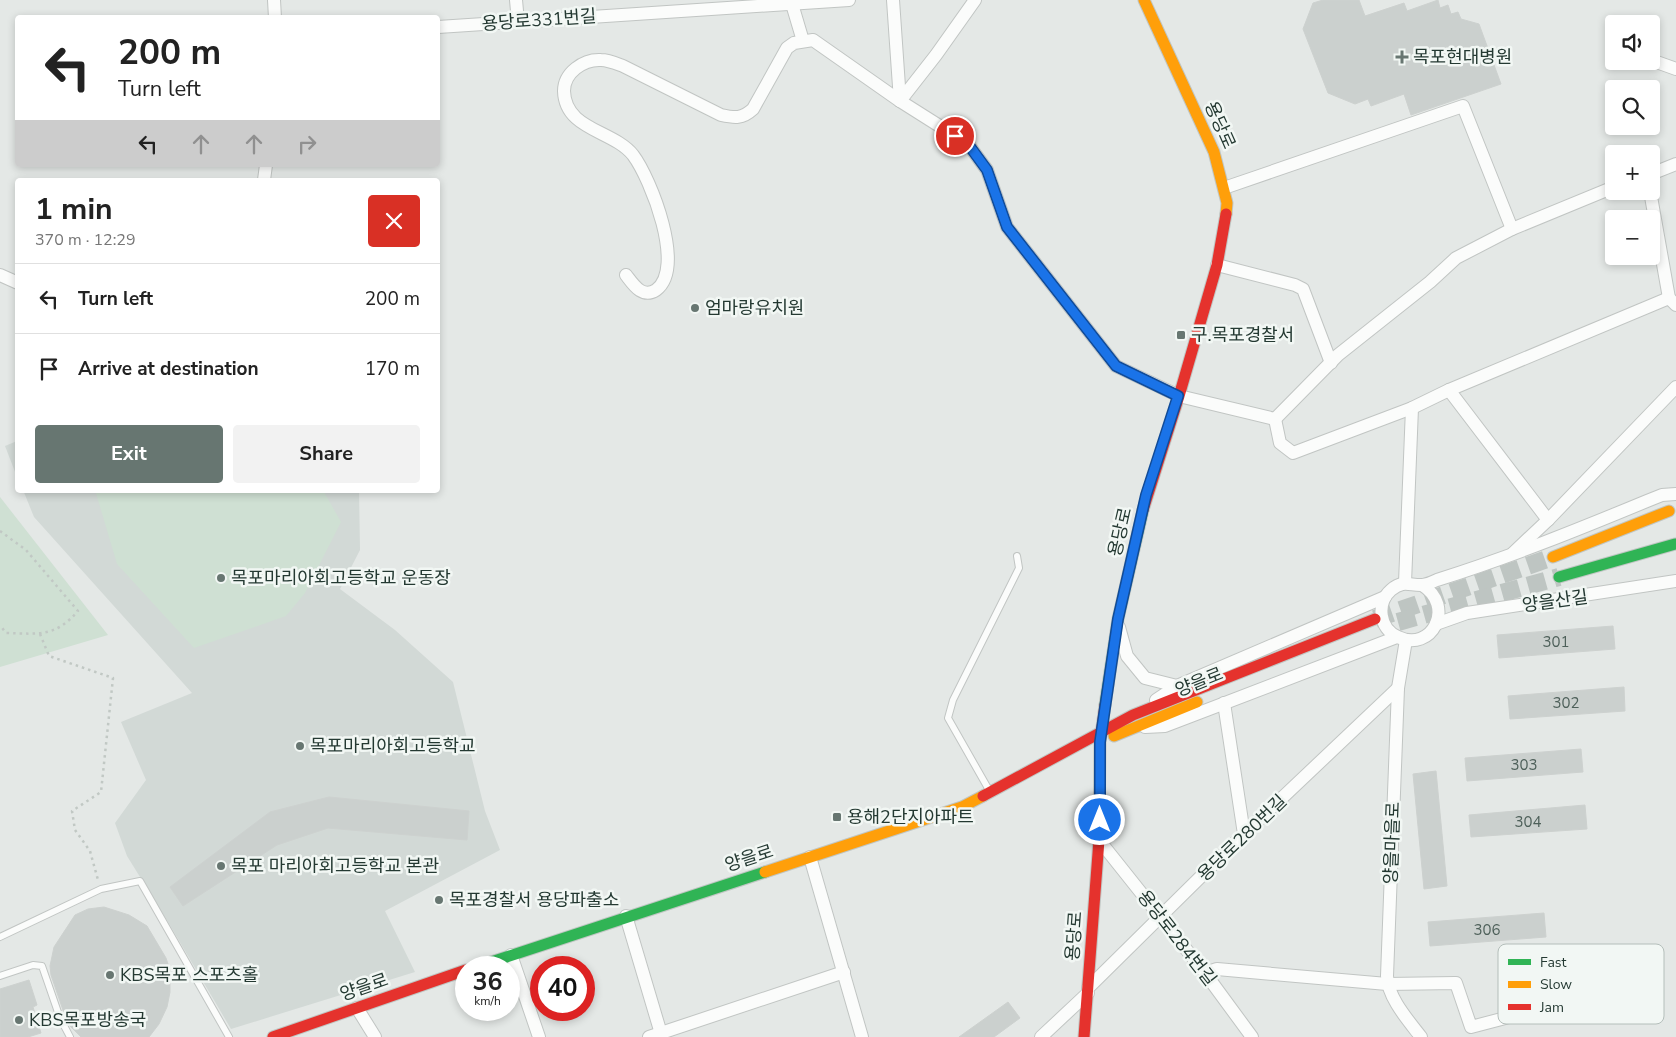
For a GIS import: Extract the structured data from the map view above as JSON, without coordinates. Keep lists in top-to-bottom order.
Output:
{
  "streets": {
    "street": [
      "용당로331번길",
      "용당로",
      "양을산길",
      "양을로",
      "용당로280번길",
      "양을마을로",
      "용당로284번길"
    ]
  },
  "crossings": [
    ["용당로", "양을로"],
    ["용당로", "용당로280번길"],
    ["용당로", "용당로284번길"],
    ["양을산길", "양을마을로"],
    ["용당로280번길", "양을마을로"],
    ["용당로280번길", "용당로284번길"]
  ],
  "places": {
    "health": ["목포현대병원"],
    "other": [
      "엄마랑유치원",
      "목포마리아회고등학교 운동장",
      "목포마리아회고등학교",
      "목포 마리아회고등학교 본관",
      "목포경찰서 용당파출소",
      "KBS목포 스포츠홀",
      "KBS목포방송국"
    ],
    "transit": ["구.목포경찰서", "용해2단지아파트"]
  },
  "house_numbers": [
    "301",
    "302",
    "303",
    "304",
    "306"
  ],
  "legend": ["Fast", "Slow", "Jam"],
  "page": {
    "map_buttons": ["+", "−"],
    "turn": ["200 m", "Turn left"],
    "heading": ["1 min", "370 m · 12:29"],
    "list": [
      {
        "name": "Turn left",
        "value": "200 m"
      },
      {
        "name": "Arrive at destination",
        "value": "170 m"
      }
    ],
    "buttons": ["Exit", "Share"],
    "speed": "36 km/h",
    "limit": "40"
  }
}
